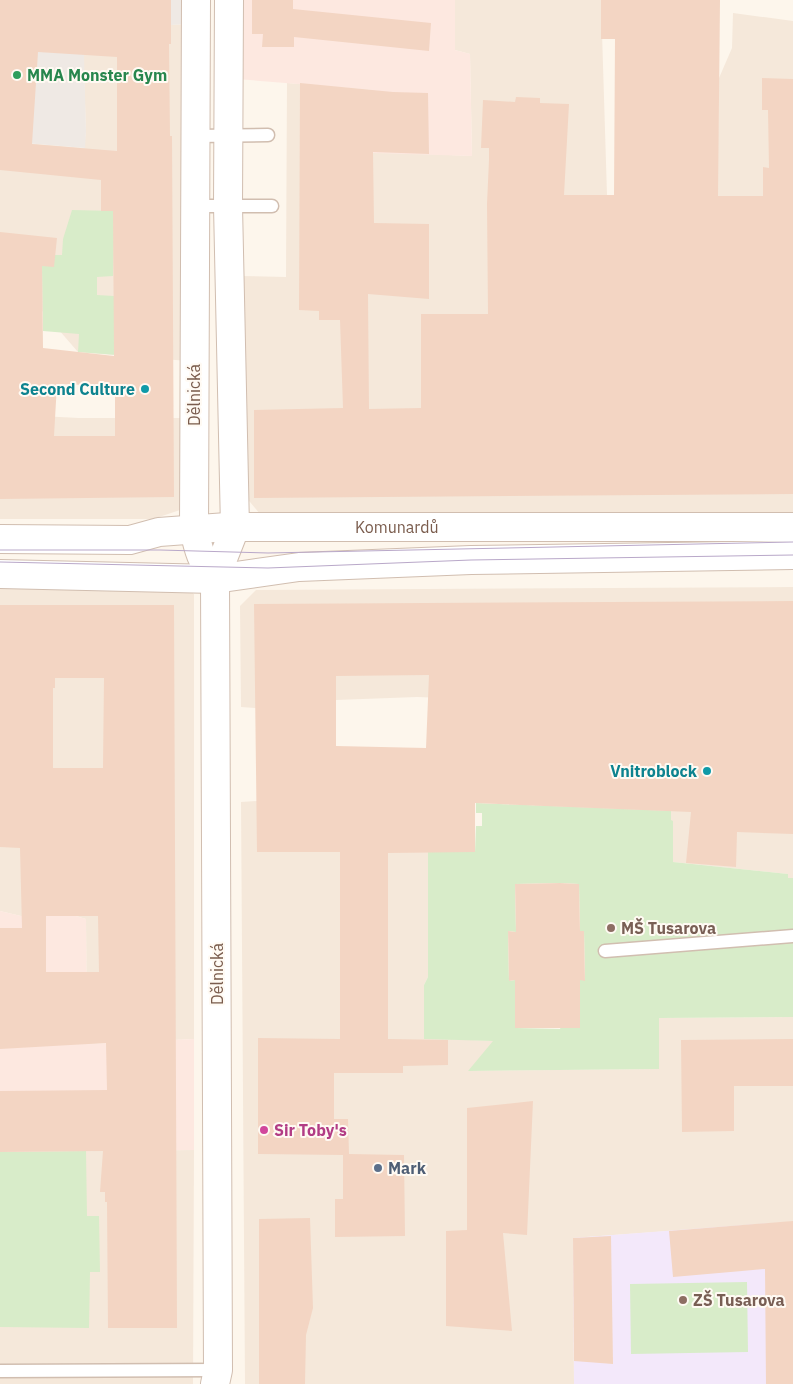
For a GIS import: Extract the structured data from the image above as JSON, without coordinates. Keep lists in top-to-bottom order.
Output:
{
  "streets": {
    "street": ["Dělnická", "Komunardů"]
  },
  "crossings": [
    ["Dělnická", "Komunardů"]
  ],
  "places": [
    "MMA Monster Gym",
    "Second Culture",
    "Vnitroblock",
    "MŠ Tusarova",
    "Sir Toby's",
    "Mark",
    "ZŠ Tusarova"
  ]
}
